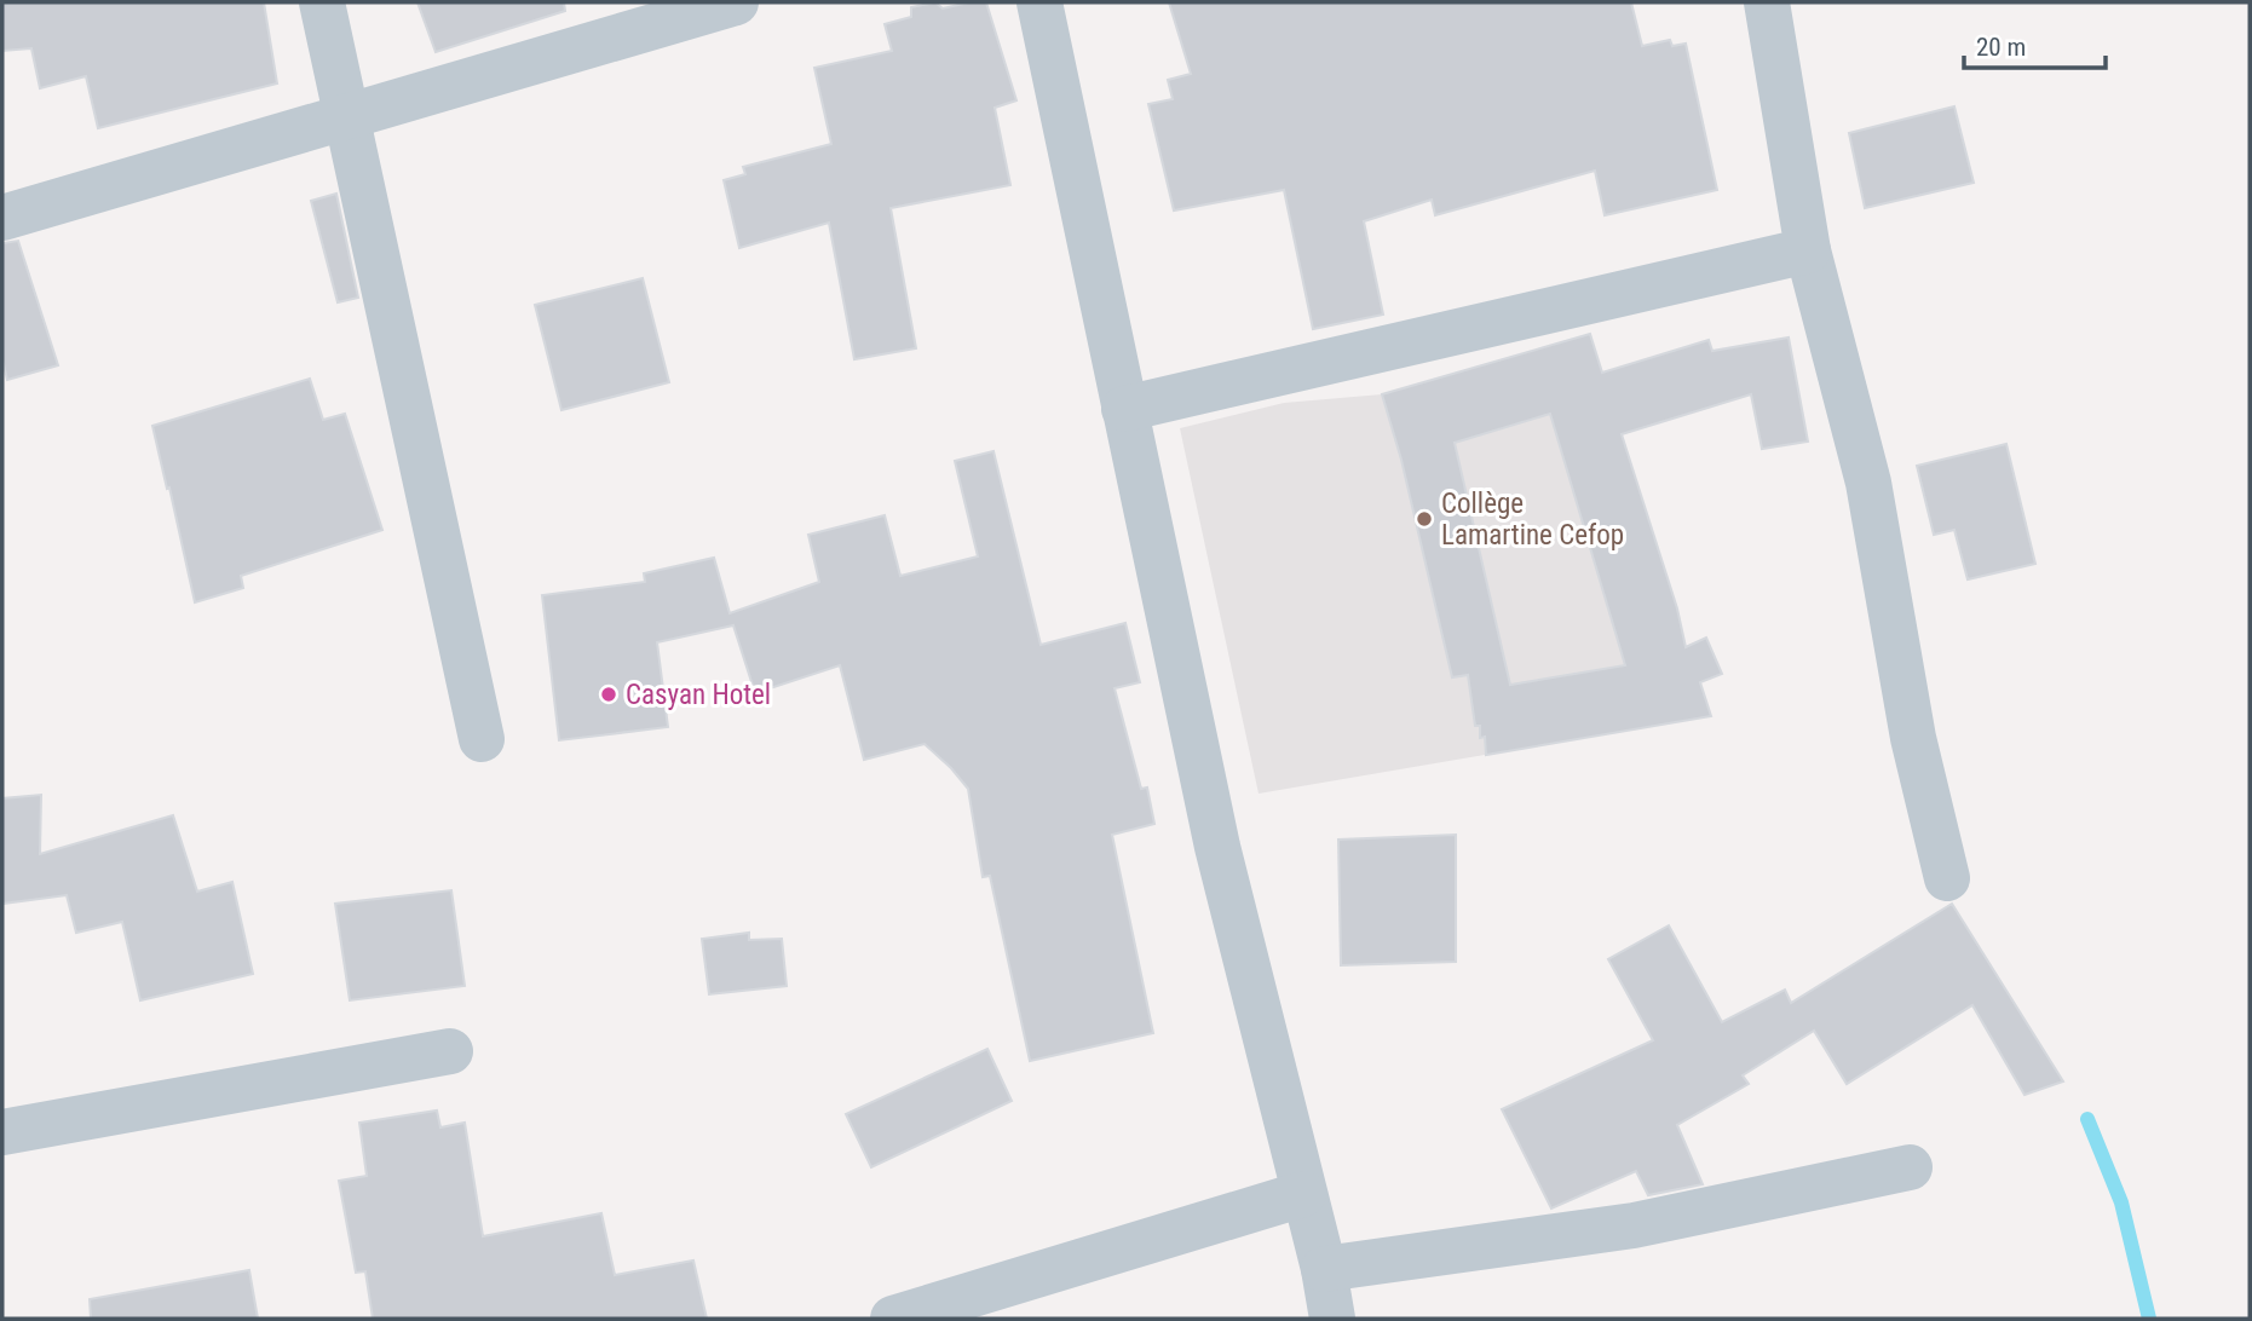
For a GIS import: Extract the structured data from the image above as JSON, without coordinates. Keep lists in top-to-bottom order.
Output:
{
  "places": ["Collège Lamartine Cefop", "Casyan Hotel"],
  "scale_bar": "20 m"
}
